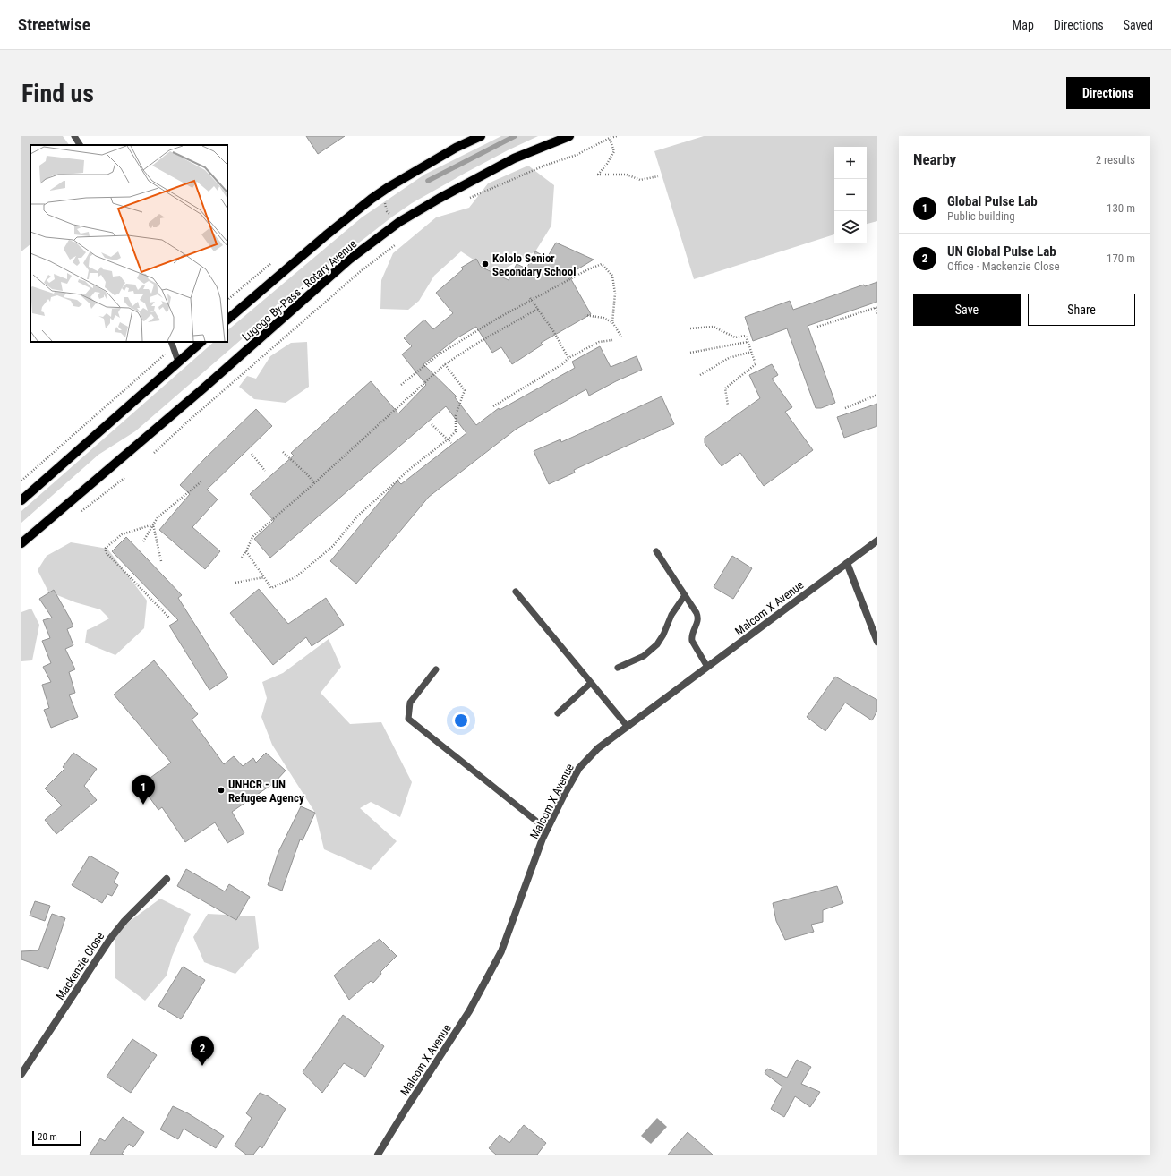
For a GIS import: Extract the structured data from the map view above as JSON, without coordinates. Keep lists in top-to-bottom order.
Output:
{
  "streets": {
    "main road": ["Lugogo By-Pass - Rotary Avenue"],
    "street": ["Malcom X Avenue", "Mackenzie Close"]
  },
  "places": ["Kololo Senior Secondary School", "UNHCR - UN Refugee Agency"],
  "scale_bar": "20 m",
  "page": {
    "header": "Streetwise",
    "nav": ["Map", "Directions", "Saved"],
    "buttons": [
      "Directions",
      ["Save", "Share"]
    ],
    "title": "Find us",
    "heading": ["Nearby", "2 results"],
    "map_buttons": ["+", "−"],
    "list": [
      {
        "mark": "1",
        "name": "Global Pulse Lab",
        "note": "Public building",
        "value": "130 m"
      },
      {
        "mark": "2",
        "name": "UN Global Pulse Lab",
        "note": "Office · Mackenzie Close",
        "value": "170 m"
      }
    ],
    "pins": ["1", "2"],
    "scale": "20 m"
  }
}
